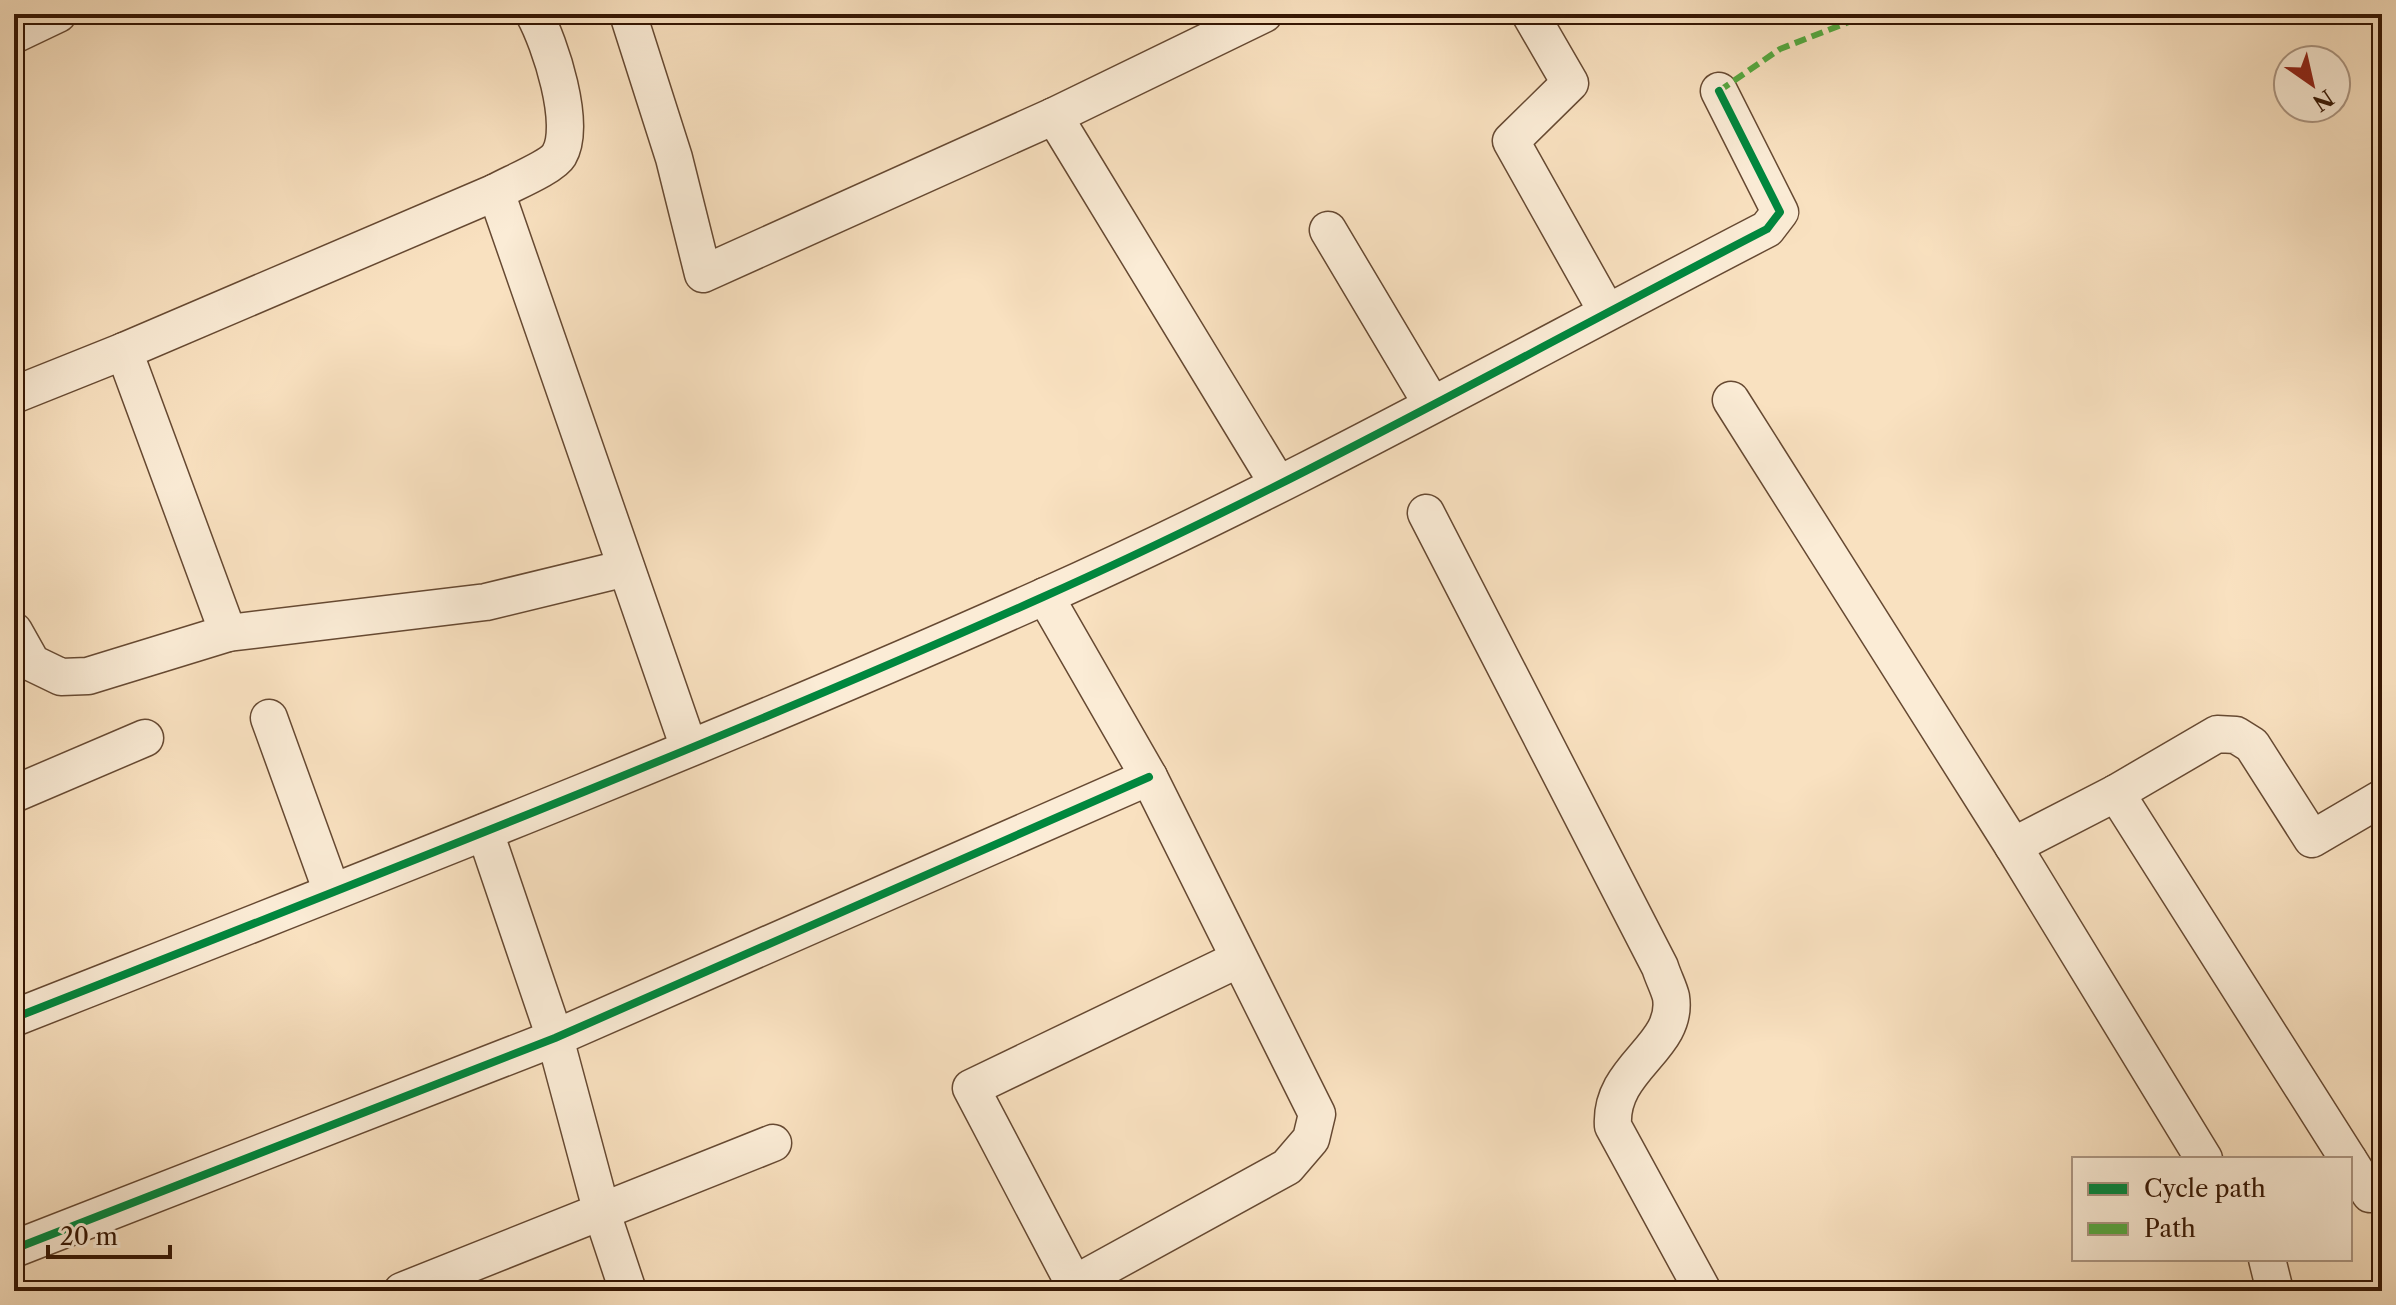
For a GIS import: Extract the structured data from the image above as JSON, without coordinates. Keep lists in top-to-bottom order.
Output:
{
  "legend": ["Cycle path", "Path"],
  "scale_bar": "20 m",
  "north": "bottom right"
}
